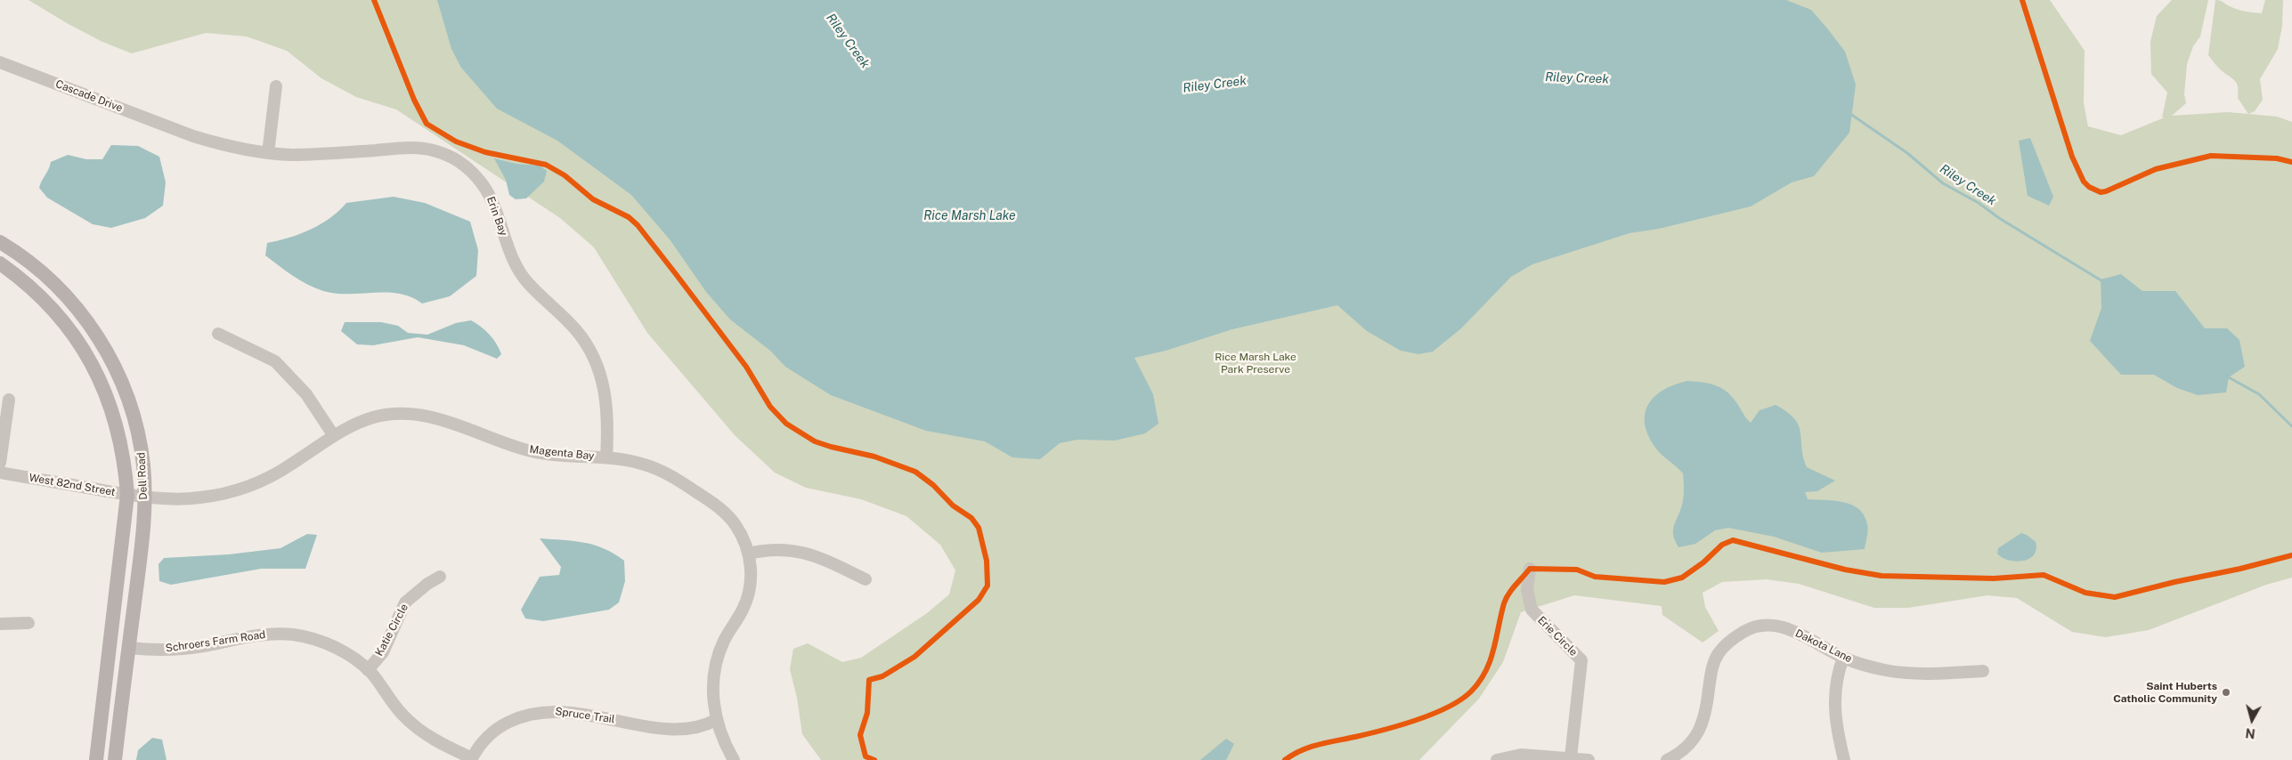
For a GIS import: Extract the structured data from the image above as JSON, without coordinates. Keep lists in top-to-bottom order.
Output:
{
  "streets": {
    "main road": ["Dell Road"],
    "street": [
      "Cascade Drive",
      "Erin Bay",
      "Magenta Bay",
      "West 82nd Street",
      "Katie Circle",
      "Erie Circle",
      "Schroers Farm Road",
      "Dakota Lane",
      "Spruce Trail"
    ]
  },
  "crossings": [
    ["Cascade Drive", "Erin Bay"],
    ["Erin Bay", "Magenta Bay"],
    ["Magenta Bay", "Dell Road"],
    ["Magenta Bay", "West 82nd Street"],
    ["Magenta Bay", "Spruce Trail"],
    ["Dell Road", "West 82nd Street"],
    ["Dell Road", "Schroers Farm Road"],
    ["Katie Circle", "Schroers Farm Road"],
    ["Schroers Farm Road", "Spruce Trail"]
  ],
  "water": ["Riley Creek", "Rice Marsh Lake"],
  "parks": ["Rice Marsh Lake Park Preserve"],
  "places": ["Saint Huberts Catholic Community"],
  "north": "bottom"
}
